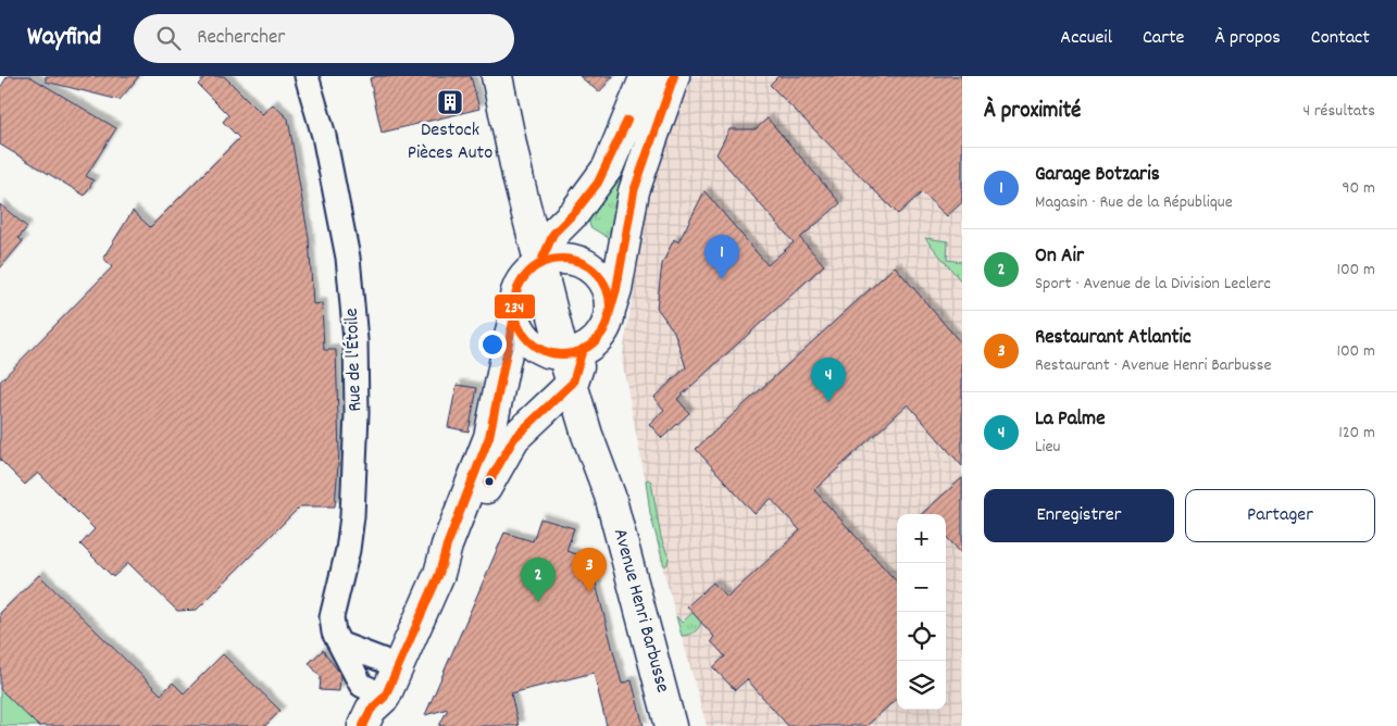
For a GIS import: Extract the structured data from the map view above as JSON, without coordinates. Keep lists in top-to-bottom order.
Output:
{
  "streets": {
    "main road": ["Avenue Henri Barbusse"],
    "street": ["Rue de l'Étoile"]
  },
  "places": {
    "building": ["Destock Pièces Auto"]
  },
  "lines": ["transit line 234"],
  "page": {
    "header": "Wayfind",
    "search": "Rechercher",
    "nav": [
      "Accueil",
      "Carte",
      "À propos",
      "Contact"
    ],
    "heading": ["À proximité", "4 résultats"],
    "list": [
      {
        "mark": "1",
        "name": "Garage Botzaris",
        "note": "Magasin · Rue de la République",
        "value": "90 m"
      },
      {
        "mark": "2",
        "name": "On Air",
        "note": "Sport · Avenue de la Division Leclerc",
        "value": "100 m"
      },
      {
        "mark": "3",
        "name": "Restaurant Atlantic",
        "note": "Restaurant · Avenue Henri Barbusse",
        "value": "100 m"
      },
      {
        "mark": "4",
        "name": "La Palme",
        "note": "Lieu",
        "value": "120 m"
      }
    ],
    "pins": [
      "1",
      "4",
      "3",
      "2"
    ],
    "buttons": ["Enregistrer", "Partager"],
    "map_buttons": ["+", "−"]
  }
}
